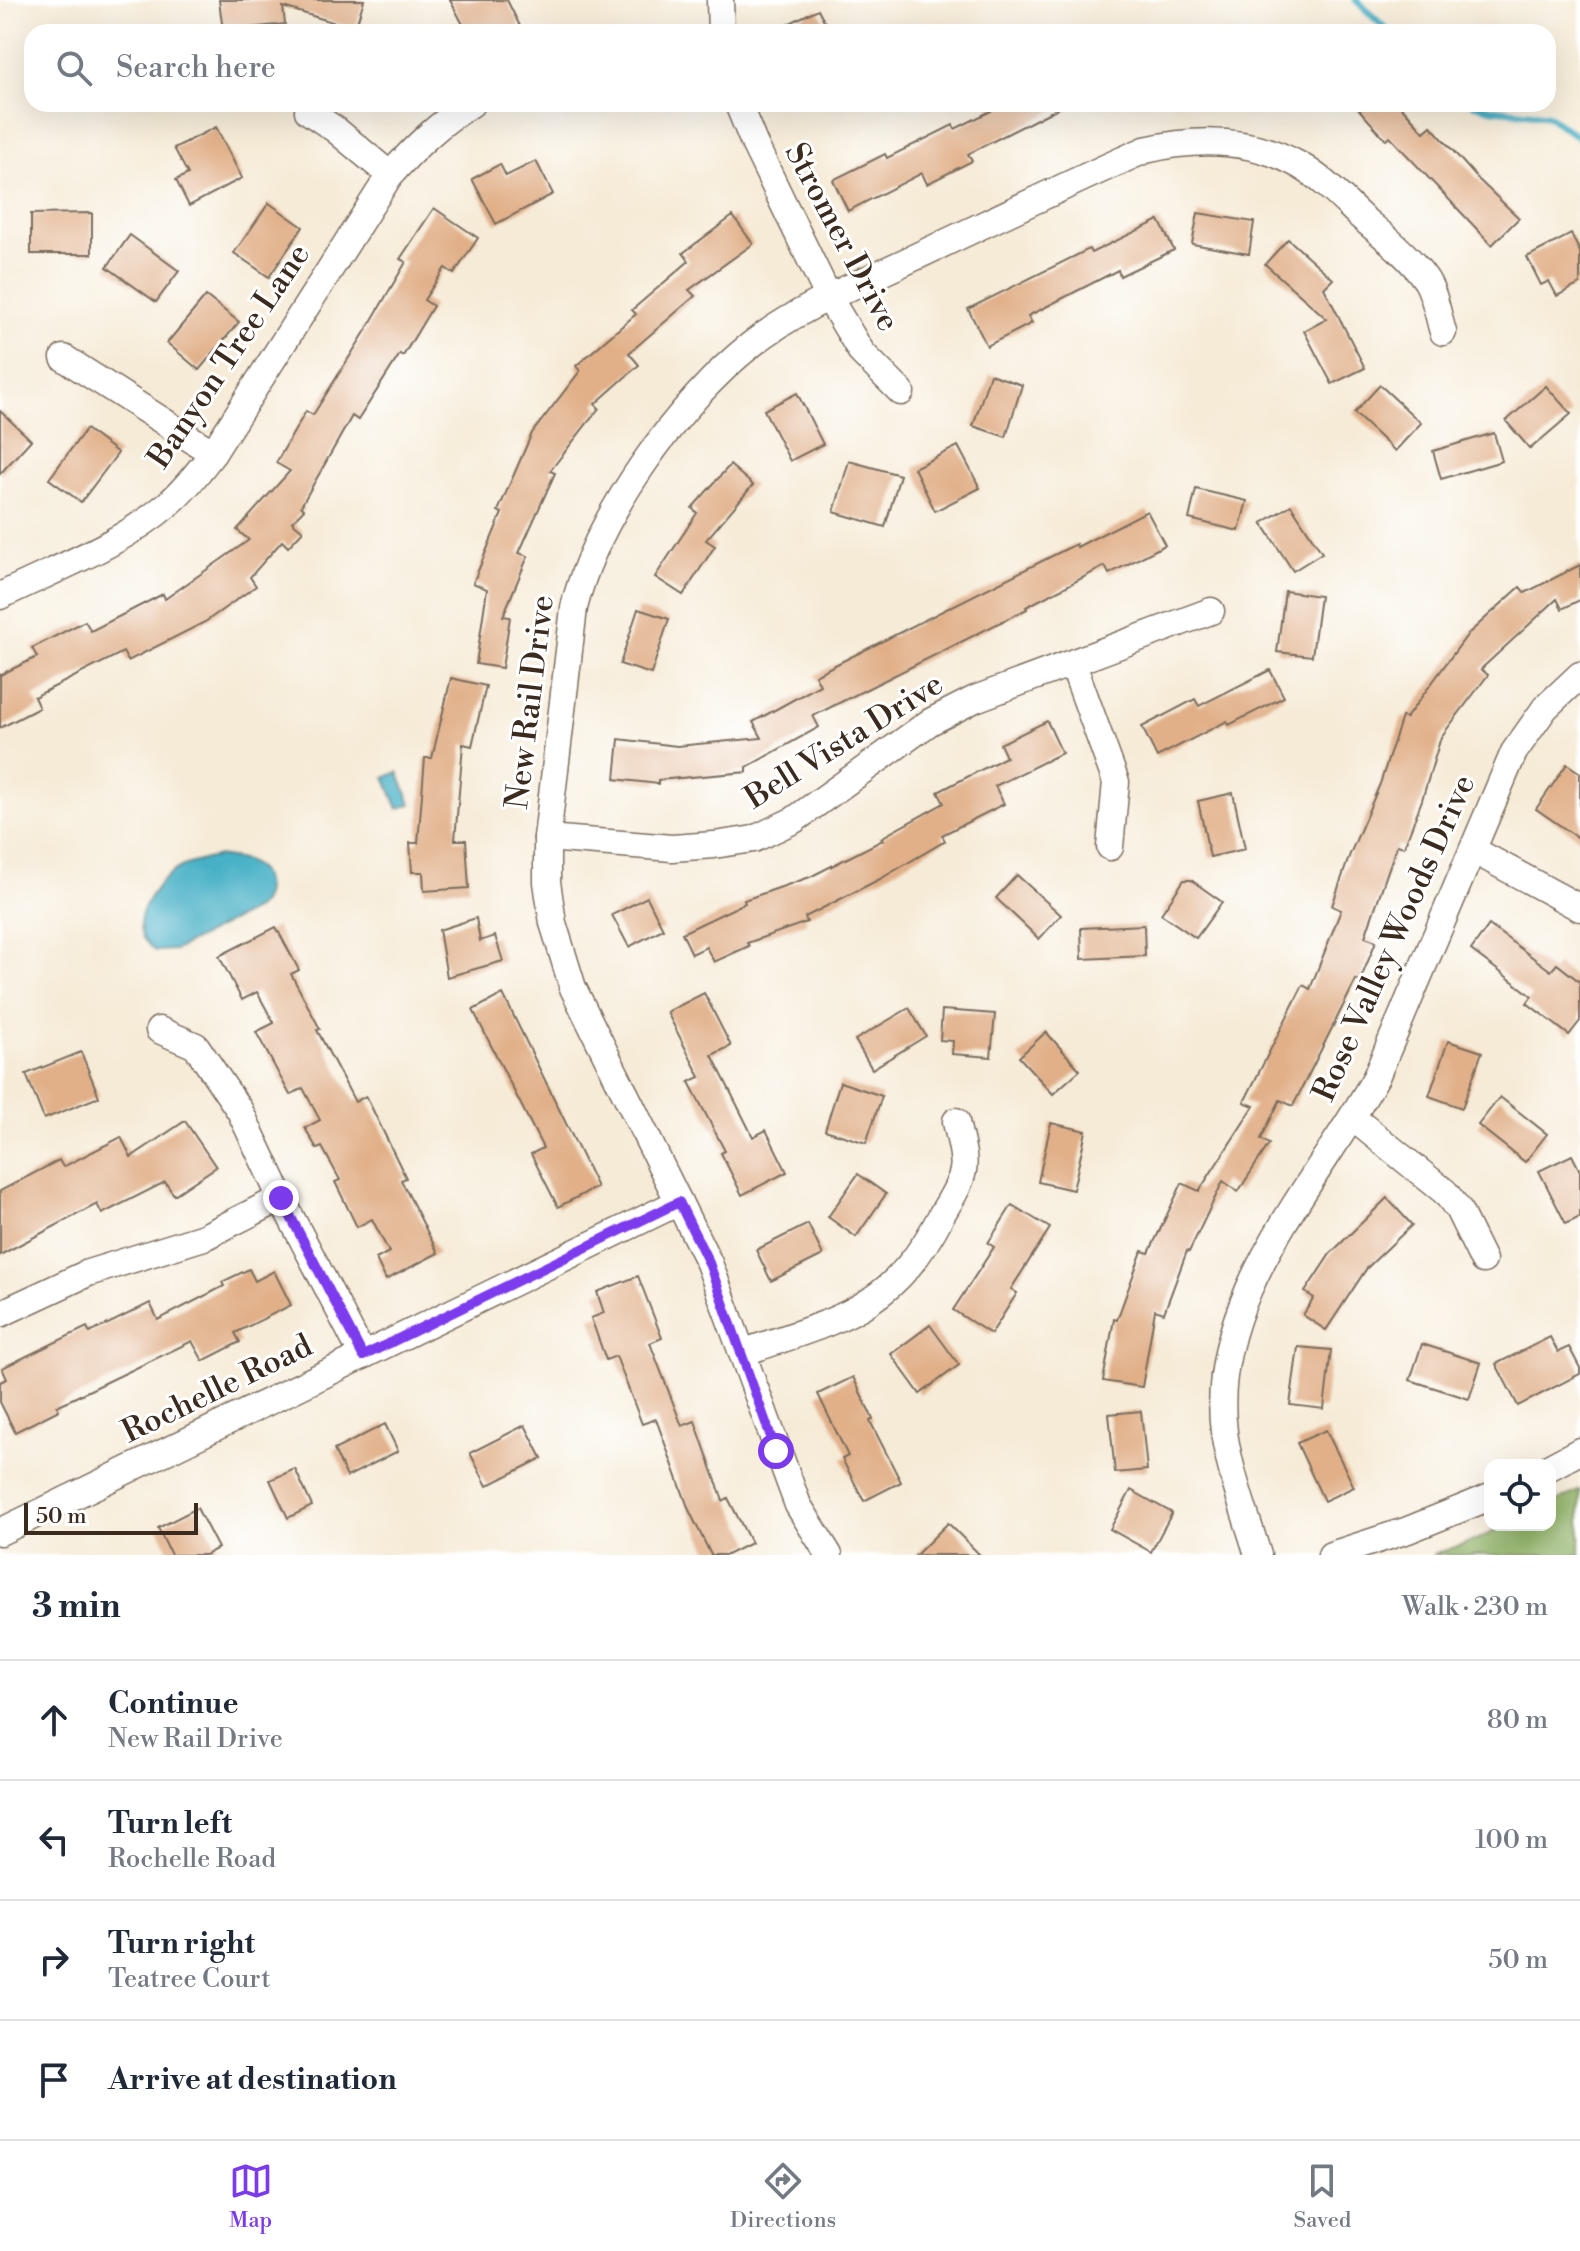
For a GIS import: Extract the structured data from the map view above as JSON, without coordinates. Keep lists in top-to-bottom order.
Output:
{
  "streets": {
    "street": [
      "Stromer Drive",
      "Banyon Tree Lane",
      "New Rail Drive",
      "Bell Vista Drive",
      "Rose Valley Woods Drive",
      "Rochelle Road"
    ]
  },
  "crossings": [
    ["Stromer Drive", "New Rail Drive"],
    ["New Rail Drive", "Bell Vista Drive"],
    ["New Rail Drive", "Rochelle Road"]
  ],
  "scale_bar": "50 m",
  "page": {
    "search": "Search here",
    "scale": "50 m",
    "heading": ["3 min", "Walk · 230 m"],
    "list": [
      ["Continue", "New Rail Drive", "80 m"],
      ["Turn left", "Rochelle Road", "100 m"],
      ["Turn right", "Teatree Court", "50 m"],
      "Arrive at destination"
    ],
    "nav": ["Map", "Directions", "Saved"]
  }
}
